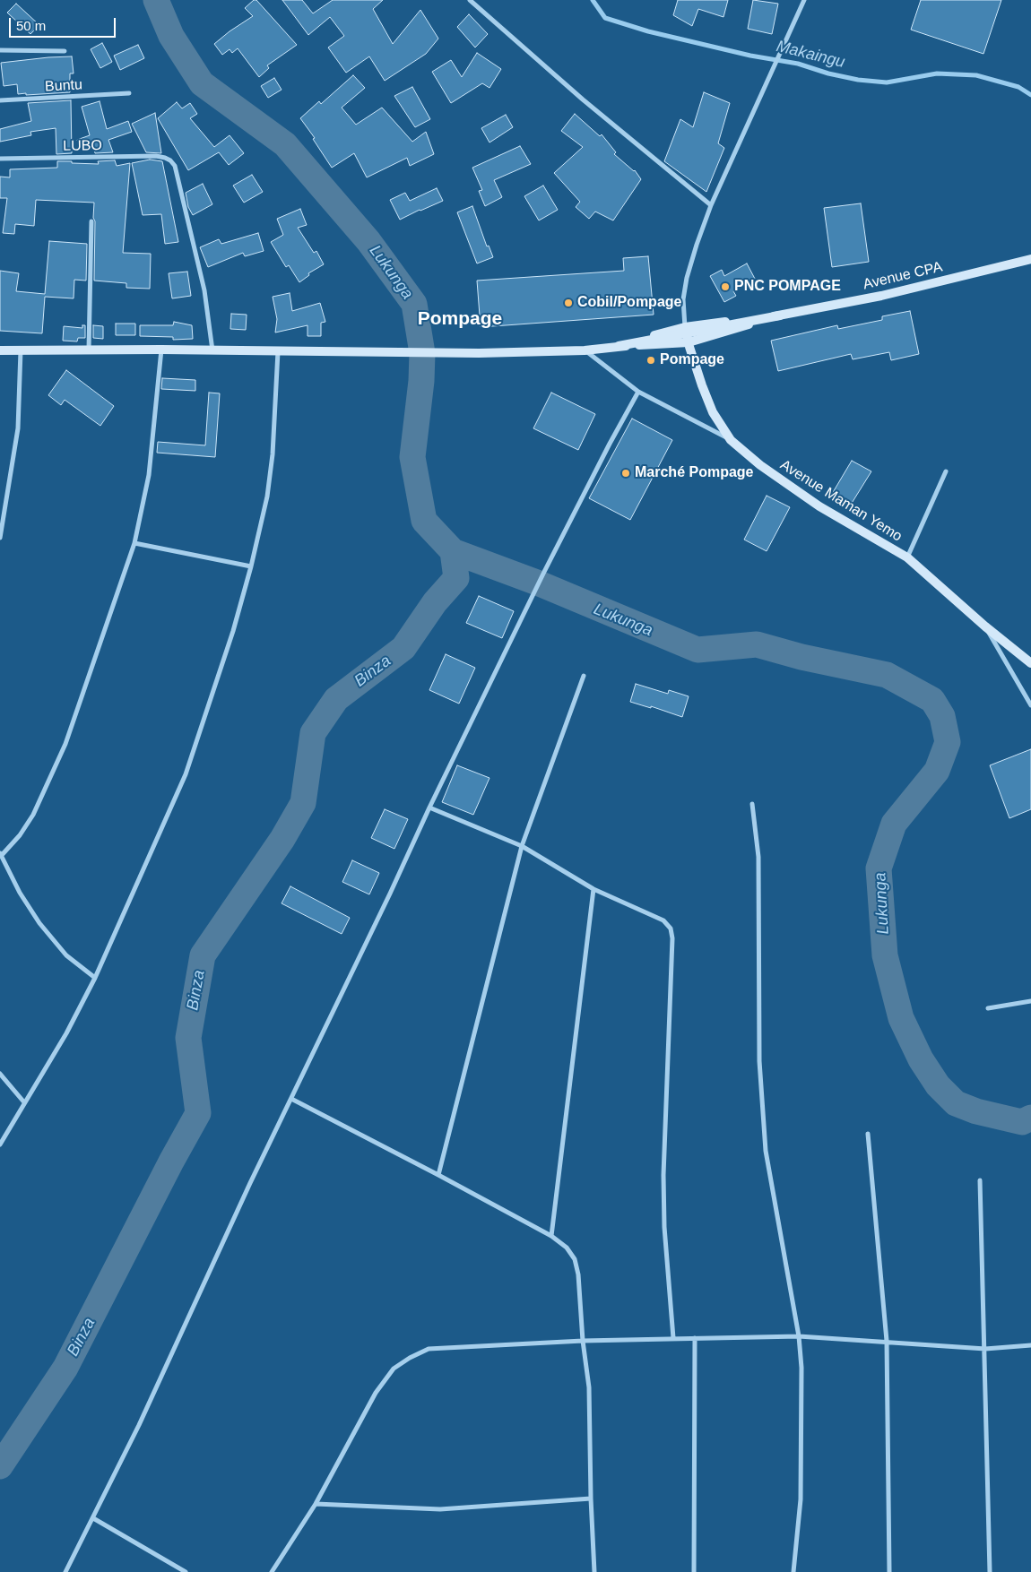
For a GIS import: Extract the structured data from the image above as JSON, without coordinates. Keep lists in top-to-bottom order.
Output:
{
  "streets": {
    "street": [
      "Buntu",
      "LUBO",
      "Avenue CPA",
      "Avenue Maman Yemo"
    ]
  },
  "districts": ["Pompage"],
  "water": ["Makaingu", "Lukunga", "Binza"],
  "places": [
    "PNC POMPAGE",
    "Cobil/Pompage",
    "Pompage",
    "Marché Pompage"
  ],
  "scale_bar": "50 m"
}
